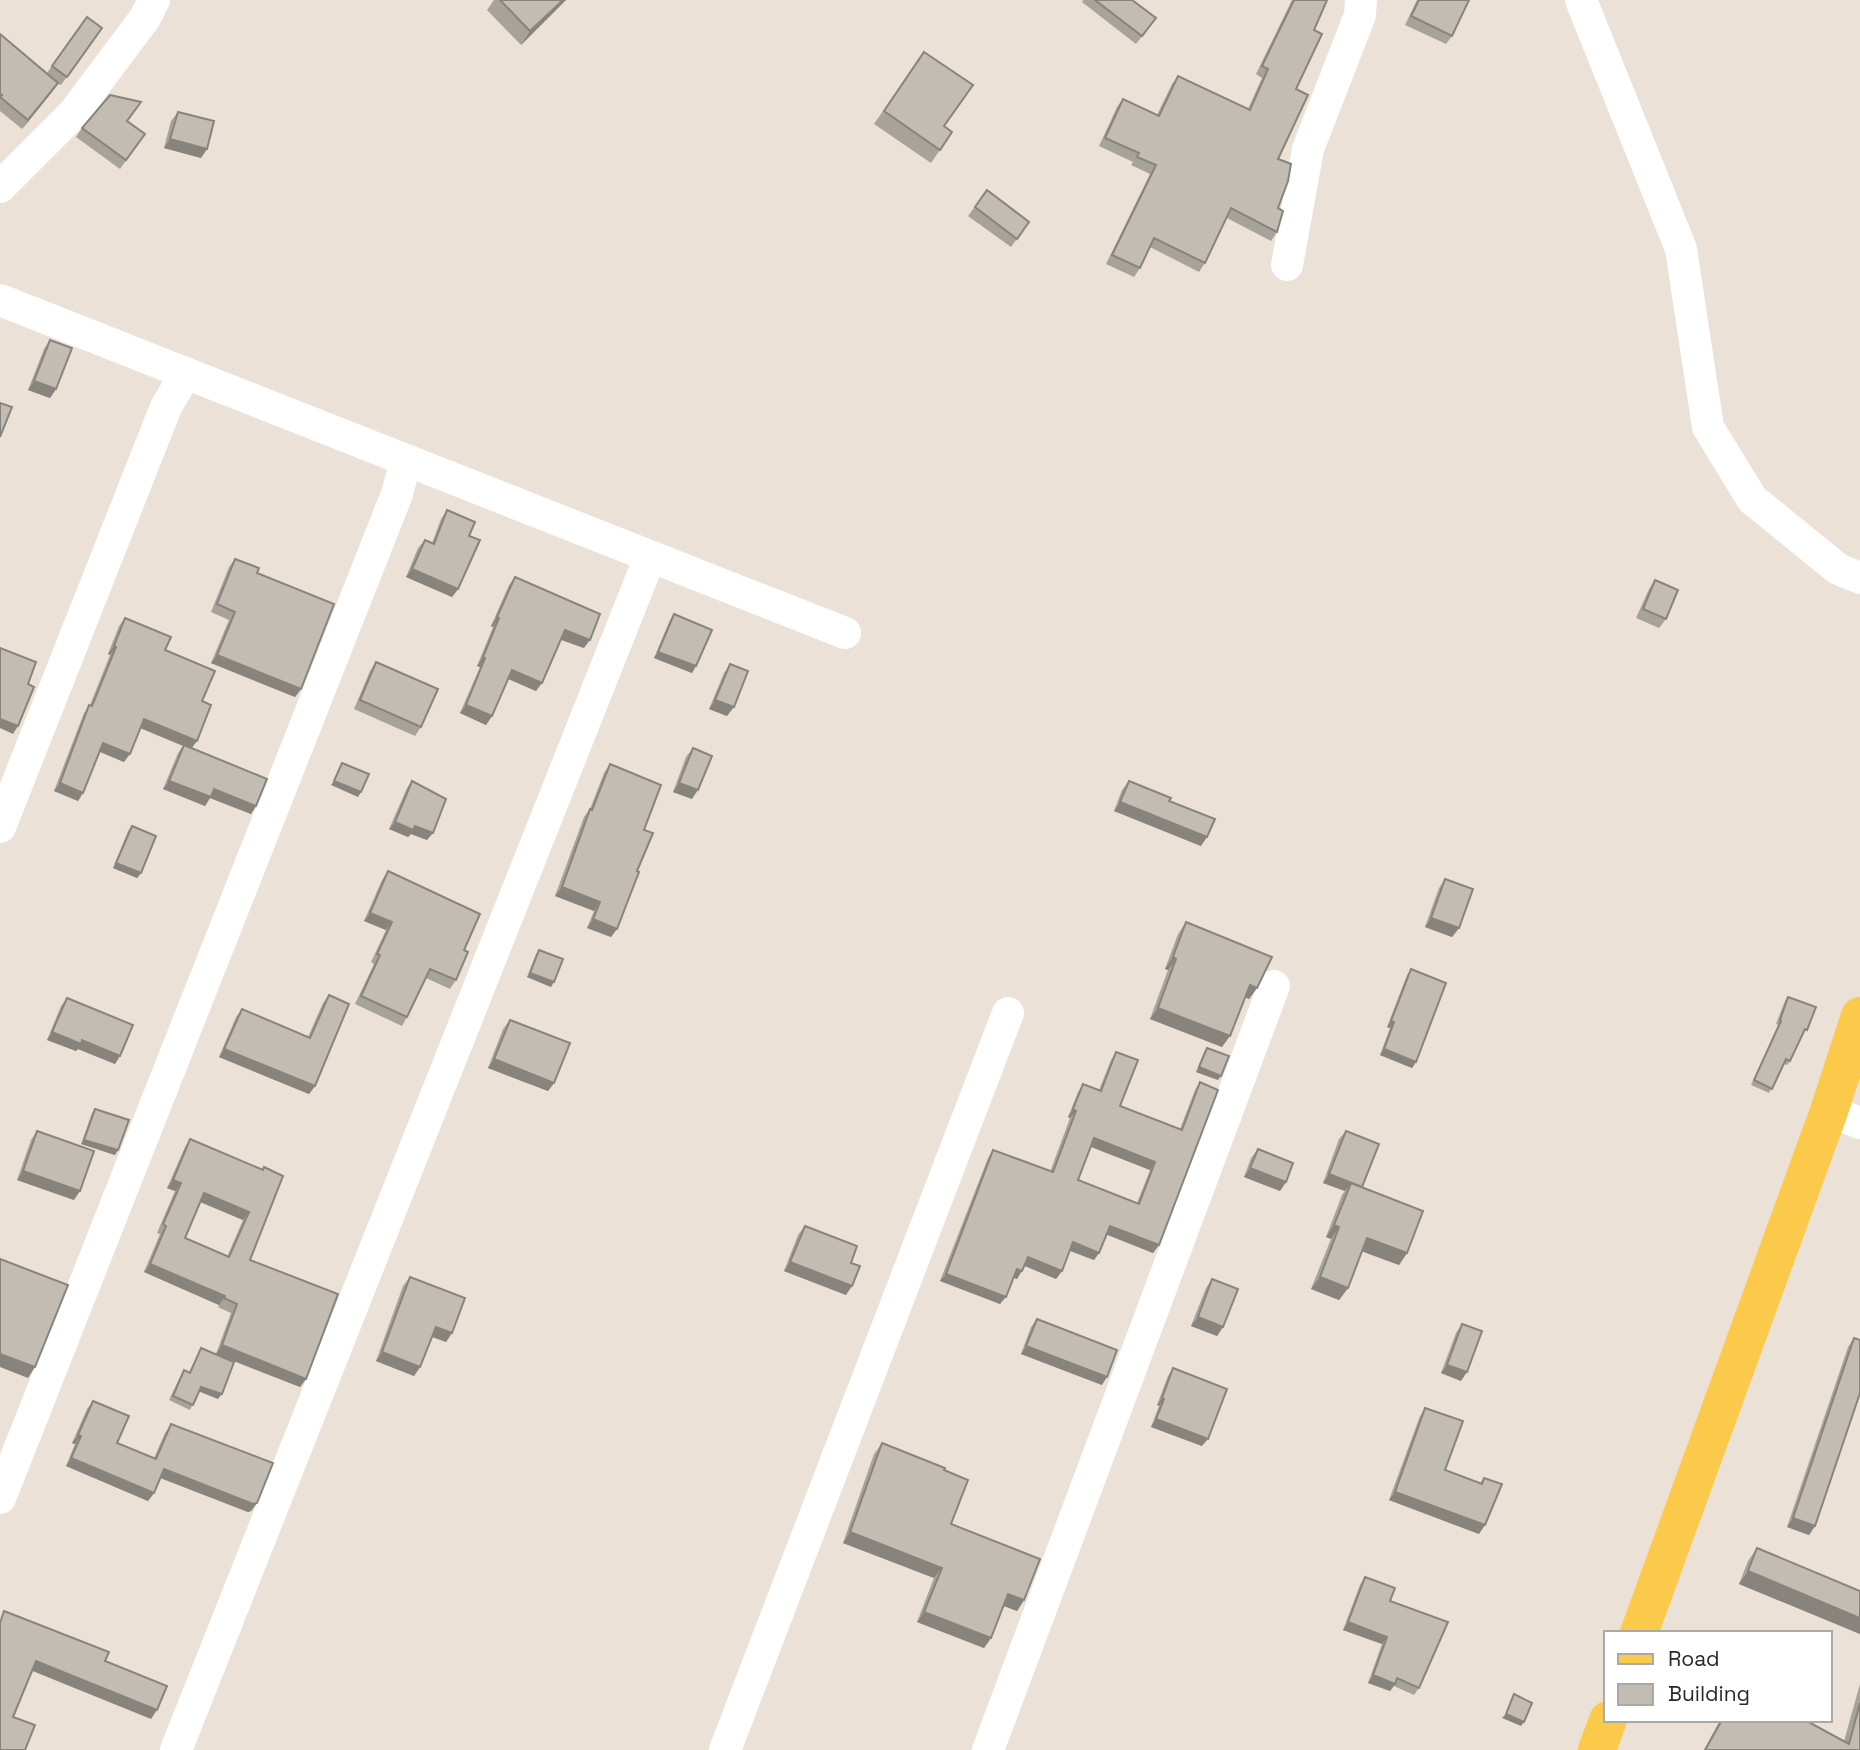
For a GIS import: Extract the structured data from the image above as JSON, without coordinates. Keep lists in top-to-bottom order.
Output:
{
  "legend": ["Road", "Building"]
}
